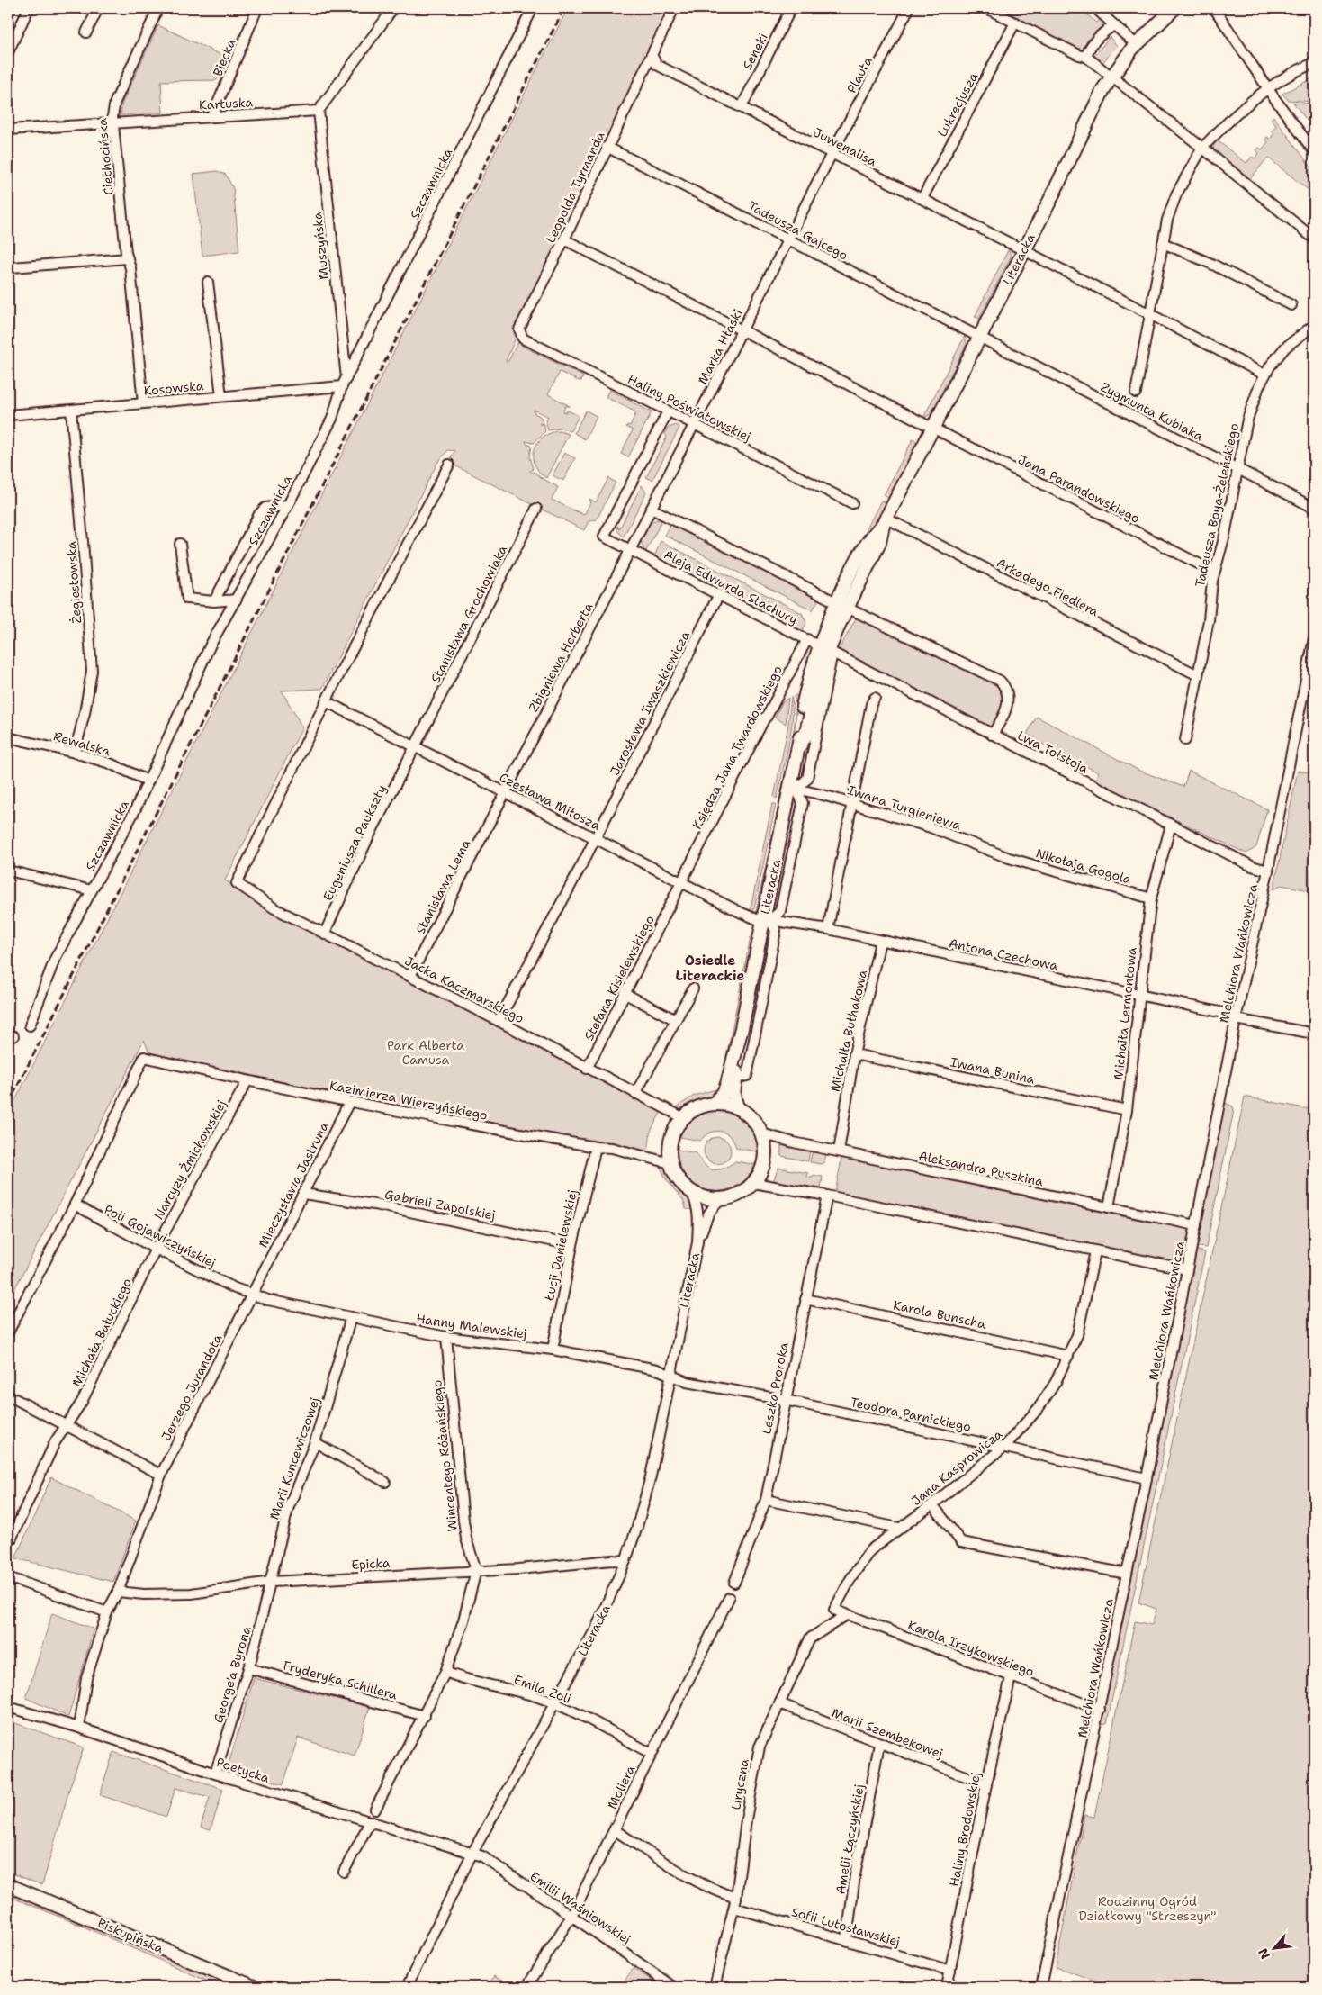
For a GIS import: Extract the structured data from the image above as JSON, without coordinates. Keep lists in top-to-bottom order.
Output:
{
  "streets": {
    "street": [
      "Seneki",
      "Biecka",
      "Plauta",
      "Kartuska",
      "Lukrecjusza",
      "Juwenalisa",
      "Ciechocińska",
      "Szczawnicka",
      "Leopolda Tyrmanda",
      "Tadeusza Gajcego",
      "Muszyńska",
      "Literacka",
      "Marka Hłaski",
      "Kosowska",
      "Haliny Poświatowskiej",
      "Zygmunta Kubiaka",
      "Jana Parandowskiego",
      "Tadeusza Boya-Żeleńskiego",
      "Żegiestowska",
      "Aleja Edwarda Stachury",
      "Arkadego Fiedlera",
      "Stanisława Grochowiaka",
      "Zbigniewa Herberta",
      "Jarosława Iwaszkiewicza",
      "Rewalska",
      "Księdza Jana Twardowskiego",
      "Lwa Tołstoja",
      "Czesława Miłosza",
      "Iwana Turgieniewa",
      "Eugeniusza Paukszty",
      "Nikołaja Gogola",
      "Stanisława Lema",
      "Melchiora Wańkowicza",
      "Antona Czechowa",
      "Stefana Kisielewskiego",
      "Jacka Kaczmarskiego",
      "Michaiła Lermontowa",
      "Michaiła Bułhakowa",
      "Iwana Bunina",
      "Kazimierza Wierzyńskiego",
      "Narcyzy Żmichowskiej",
      "Aleksandra Puszkina",
      "Mieczysława Jastruna",
      "Gabrieli Zapolskiej",
      "Poli Gojawiczyńskiej",
      "Łucji Danielewskiej",
      "Karola Bunscha",
      "Hanny Malewskiej",
      "Michała Bałuckiego",
      "Jerzego Jurandota",
      "Leszka Proroka",
      "Teodora Parnickiego",
      "Wincentego Różańskiego",
      "Marii Kuncewiczowej",
      "Jana Kasprowicza",
      "Epicka",
      "Karola Irzykowskiego",
      "George'a Byrona",
      "Fryderyka Schillera",
      "Emila Zoli",
      "Marii Szembekowej",
      "Poetycka",
      "Liryczna",
      "Moliera",
      "Haliny Brodowskiej",
      "Amelii Łączyńskiej",
      "Emilii Waśniowskiej",
      "Sofii Lutosławskiej",
      "Biskupińska"
    ]
  },
  "crossings": [
    ["Seneki", "Juwenalisa"],
    ["Biecka", "Kartuska"],
    ["Plauta", "Juwenalisa"],
    ["Plauta", "Marka Hłaski"],
    ["Kartuska", "Ciechocińska"],
    ["Kartuska", "Muszyńska"],
    ["Lukrecjusza", "Juwenalisa"],
    ["Juwenalisa", "Leopolda Tyrmanda"],
    ["Juwenalisa", "Literacka"],
    ["Juwenalisa", "Marka Hłaski"],
    ["Juwenalisa", "Tadeusza Boya-Żeleńskiego"],
    ["Ciechocińska", "Kosowska"],
    ["Szczawnicka", "Muszyńska"],
    ["Szczawnicka", "Kosowska"],
    ["Szczawnicka", "Rewalska"],
    ["Leopolda Tyrmanda", "Tadeusza Gajcego"],
    ["Leopolda Tyrmanda", "Haliny Poświatowskiej"],
    ["Leopolda Tyrmanda", "Jana Parandowskiego"],
    ["Tadeusza Gajcego", "Literacka"],
    ["Tadeusza Gajcego", "Marka Hłaski"],
    ["Tadeusza Gajcego", "Zygmunta Kubiaka"],
    ["Muszyńska", "Kosowska"],
    ["Literacka", "Zygmunta Kubiaka"],
    ["Literacka", "Jana Parandowskiego"],
    ["Literacka", "Aleja Edwarda Stachury"],
    ["Literacka", "Arkadego Fiedlera"],
    ["Literacka", "Lwa Tołstoja"],
    ["Literacka", "Czesława Miłosza"],
    ["Literacka", "Iwana Turgieniewa"],
    ["Literacka", "Antona Czechowa"],
    ["Literacka", "Jacka Kaczmarskiego"],
    ["Literacka", "Kazimierza Wierzyńskiego"],
    ["Literacka", "Aleksandra Puszkina"],
    ["Literacka", "Hanny Malewskiej"],
    ["Literacka", "Teodora Parnickiego"],
    ["Literacka", "Epicka"],
    ["Literacka", "Emila Zoli"],
    ["Literacka", "Poetycka"],
    ["Literacka", "Emilii Waśniowskiej"],
    ["Marka Hłaski", "Haliny Poświatowskiej"],
    ["Marka Hłaski", "Jana Parandowskiego"],
    ["Marka Hłaski", "Aleja Edwarda Stachury"],
    ["Marka Hłaski", "Zbigniewa Herberta"],
    ["Kosowska", "Żegiestowska"],
    ["Haliny Poświatowskiej", "Aleja Edwarda Stachury"],
    ["Zygmunta Kubiaka", "Tadeusza Boya-Żeleńskiego"],
    ["Jana Parandowskiego", "Tadeusza Boya-Żeleńskiego"],
    ["Tadeusza Boya-Żeleńskiego", "Arkadego Fiedlera"],
    ["Żegiestowska", "Rewalska"],
    ["Aleja Edwarda Stachury", "Zbigniewa Herberta"],
    ["Aleja Edwarda Stachury", "Jarosława Iwaszkiewicza"],
    ["Aleja Edwarda Stachury", "Księdza Jana Twardowskiego"],
    ["Aleja Edwarda Stachury", "Lwa Tołstoja"],
    ["Stanisława Grochowiaka", "Czesława Miłosza"],
    ["Stanisława Grochowiaka", "Eugeniusza Paukszty"],
    ["Zbigniewa Herberta", "Czesława Miłosza"],
    ["Zbigniewa Herberta", "Stanisława Lema"],
    ["Jarosława Iwaszkiewicza", "Czesława Miłosza"],
    ["Jarosława Iwaszkiewicza", "Jacka Kaczmarskiego"],
    ["Księdza Jana Twardowskiego", "Czesława Miłosza"],
    ["Księdza Jana Twardowskiego", "Stefana Kisielewskiego"],
    ["Lwa Tołstoja", "Melchiora Wańkowicza"],
    ["Lwa Tołstoja", "Michaiła Lermontowa"],
    ["Czesława Miłosza", "Eugeniusza Paukszty"],
    ["Czesława Miłosza", "Stanisława Lema"],
    ["Czesława Miłosza", "Antona Czechowa"],
    ["Czesława Miłosza", "Stefana Kisielewskiego"],
    ["Czesława Miłosza", "Jacka Kaczmarskiego"],
    ["Iwana Turgieniewa", "Nikołaja Gogola"],
    ["Eugeniusza Paukszty", "Jacka Kaczmarskiego"],
    ["Nikołaja Gogola", "Michaiła Lermontowa"],
    ["Stanisława Lema", "Jacka Kaczmarskiego"],
    ["Melchiora Wańkowicza", "Antona Czechowa"],
    ["Melchiora Wańkowicza", "Aleksandra Puszkina"],
    ["Melchiora Wańkowicza", "Teodora Parnickiego"],
    ["Melchiora Wańkowicza", "Karola Irzykowskiego"],
    ["Antona Czechowa", "Michaiła Lermontowa"],
    ["Antona Czechowa", "Michaiła Bułhakowa"],
    ["Stefana Kisielewskiego", "Jacka Kaczmarskiego"],
    ["Jacka Kaczmarskiego", "Kazimierza Wierzyńskiego"],
    ["Jacka Kaczmarskiego", "Aleksandra Puszkina"],
    ["Michaiła Lermontowa", "Iwana Bunina"],
    ["Michaiła Lermontowa", "Aleksandra Puszkina"],
    ["Michaiła Bułhakowa", "Iwana Bunina"],
    ["Michaiła Bułhakowa", "Aleksandra Puszkina"],
    ["Kazimierza Wierzyńskiego", "Narcyzy Żmichowskiej"],
    ["Kazimierza Wierzyńskiego", "Aleksandra Puszkina"],
    ["Kazimierza Wierzyńskiego", "Mieczysława Jastruna"],
    ["Kazimierza Wierzyńskiego", "Poli Gojawiczyńskiej"],
    ["Kazimierza Wierzyńskiego", "Łucji Danielewskiej"],
    ["Narcyzy Żmichowskiej", "Poli Gojawiczyńskiej"],
    ["Narcyzy Żmichowskiej", "Michała Bałuckiego"],
    ["Mieczysława Jastruna", "Gabrieli Zapolskiej"],
    ["Mieczysława Jastruna", "Poli Gojawiczyńskiej"],
    ["Mieczysława Jastruna", "Hanny Malewskiej"],
    ["Mieczysława Jastruna", "Jerzego Jurandota"],
    ["Gabrieli Zapolskiej", "Łucji Danielewskiej"],
    ["Poli Gojawiczyńskiej", "Hanny Malewskiej"],
    ["Poli Gojawiczyńskiej", "Michała Bałuckiego"],
    ["Poli Gojawiczyńskiej", "Jerzego Jurandota"],
    ["Łucji Danielewskiej", "Hanny Malewskiej"],
    ["Karola Bunscha", "Leszka Proroka"],
    ["Karola Bunscha", "Jana Kasprowicza"],
    ["Hanny Malewskiej", "Jerzego Jurandota"],
    ["Hanny Malewskiej", "Teodora Parnickiego"],
    ["Hanny Malewskiej", "Wincentego Różańskiego"],
    ["Hanny Malewskiej", "Marii Kuncewiczowej"],
    ["Jerzego Jurandota", "Epicka"],
    ["Jerzego Jurandota", "Poetycka"],
    ["Leszka Proroka", "Teodora Parnickiego"],
    ["Teodora Parnickiego", "Jana Kasprowicza"],
    ["Wincentego Różańskiego", "Epicka"],
    ["Marii Kuncewiczowej", "Epicka"],
    ["Marii Kuncewiczowej", "George'a Byrona"],
    ["Jana Kasprowicza", "Karola Irzykowskiego"],
    ["Epicka", "George'a Byrona"],
    ["Karola Irzykowskiego", "Liryczna"],
    ["Karola Irzykowskiego", "Haliny Brodowskiej"],
    ["George'a Byrona", "Fryderyka Schillera"],
    ["George'a Byrona", "Poetycka"],
    ["Emila Zoli", "Moliera"],
    ["Marii Szembekowej", "Liryczna"],
    ["Marii Szembekowej", "Haliny Brodowskiej"],
    ["Marii Szembekowej", "Amelii Łączyńskiej"],
    ["Poetycka", "Emilii Waśniowskiej"],
    ["Liryczna", "Sofii Lutosławskiej"],
    ["Moliera", "Emilii Waśniowskiej"],
    ["Moliera", "Sofii Lutosławskiej"],
    ["Haliny Brodowskiej", "Sofii Lutosławskiej"],
    ["Amelii Łączyńskiej", "Sofii Lutosławskiej"]
  ],
  "districts": ["Osiedle Literackie"],
  "parks": ["Park Alberta Camusa", "Rodzinny Ogród Działkowy \"Strzeszyn\""],
  "north": "bottom left"
}
